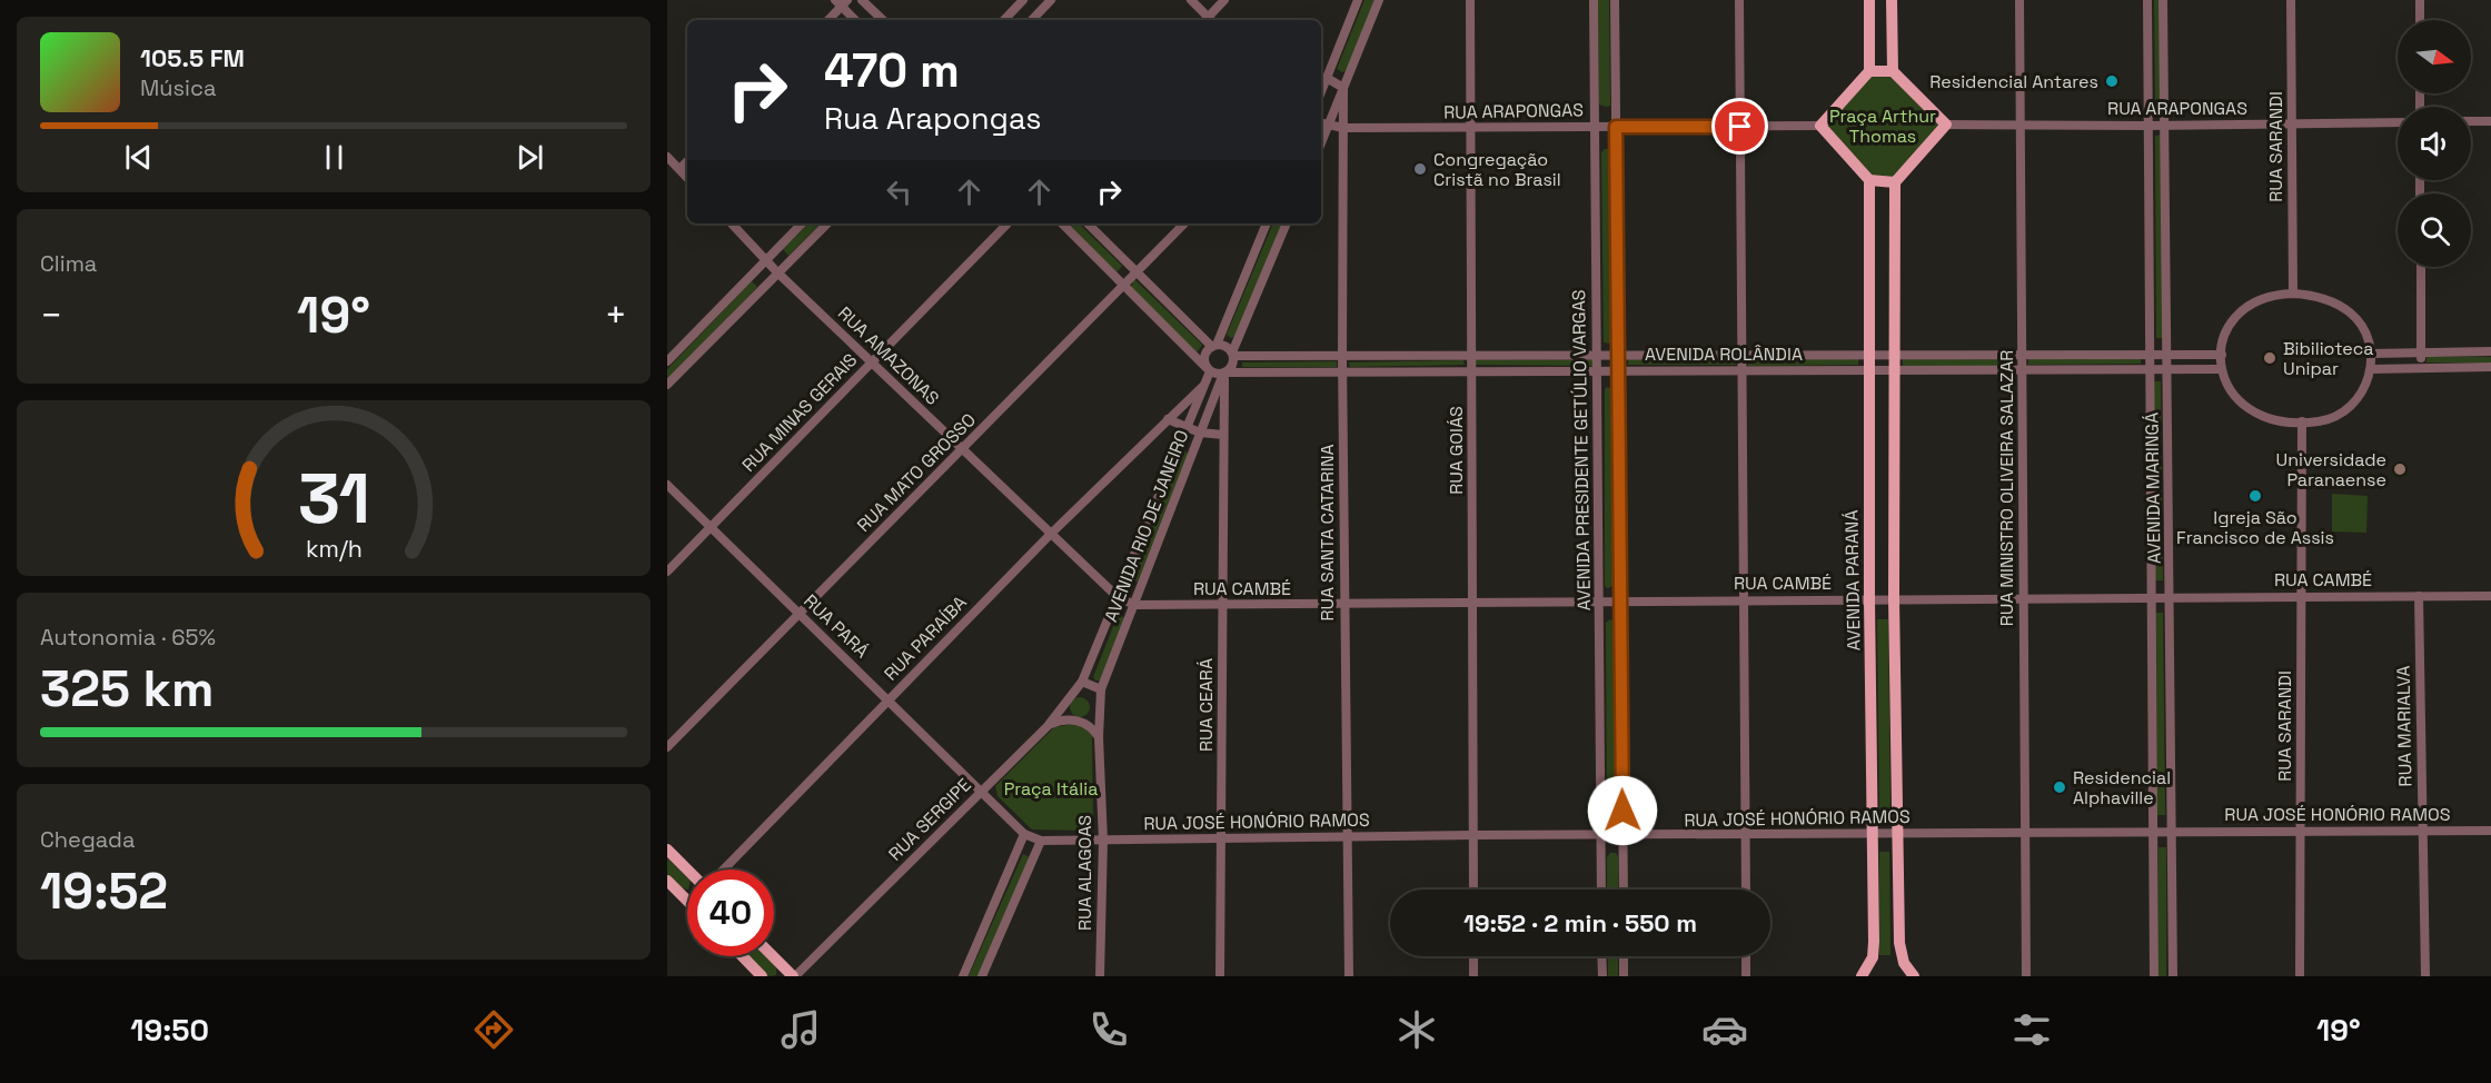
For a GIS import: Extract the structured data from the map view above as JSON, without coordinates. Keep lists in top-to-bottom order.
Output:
{
  "streets": {
    "main road": ["AVENIDA PARANÁ"],
    "street": [
      "RUA ARAPONGAS",
      "RUA SARANDI",
      "AVENIDA ROLÂNDIA",
      "RUA AMAZONAS",
      "RUA MINAS GERAIS",
      "RUA GOIÁS",
      "AVENIDA PRESIDENTE GETÚLIO VARGAS",
      "RUA MATO GROSSO",
      "RUA MINISTRO OLIVEIRA SALAZAR",
      "AVENIDA MARINGÁ",
      "AVENIDA RIO DE JANEIRO",
      "RUA SANTA CATARINA",
      "RUA CAMBÉ",
      "RUA PARÁ",
      "RUA PARAÍBA",
      "RUA CEARÁ",
      "RUA MARIALVA",
      "RUA JOSÉ HONÓRIO RAMOS",
      "RUA SERGIPE",
      "RUA ALAGOAS"
    ]
  },
  "crossings": [
    ["RUA ARAPONGAS", "RUA SARANDI"],
    ["RUA ARAPONGAS", "RUA GOIÁS"],
    ["RUA ARAPONGAS", "AVENIDA PRESIDENTE GETÚLIO VARGAS"],
    ["RUA ARAPONGAS", "RUA MINISTRO OLIVEIRA SALAZAR"],
    ["RUA ARAPONGAS", "AVENIDA MARINGÁ"],
    ["RUA ARAPONGAS", "RUA SANTA CATARINA"],
    ["RUA SARANDI", "AVENIDA ROLÂNDIA"],
    ["RUA SARANDI", "RUA CAMBÉ"],
    ["RUA SARANDI", "RUA JOSÉ HONÓRIO RAMOS"],
    ["AVENIDA ROLÂNDIA", "RUA GOIÁS"],
    ["AVENIDA ROLÂNDIA", "AVENIDA PRESIDENTE GETÚLIO VARGAS"],
    ["AVENIDA ROLÂNDIA", "RUA MINISTRO OLIVEIRA SALAZAR"],
    ["AVENIDA ROLÂNDIA", "AVENIDA MARINGÁ"],
    ["AVENIDA ROLÂNDIA", "AVENIDA RIO DE JANEIRO"],
    ["AVENIDA ROLÂNDIA", "RUA SANTA CATARINA"],
    ["AVENIDA ROLÂNDIA", "AVENIDA PARANÁ"],
    ["AVENIDA ROLÂNDIA", "RUA CEARÁ"],
    ["RUA AMAZONAS", "RUA MINAS GERAIS"],
    ["RUA AMAZONAS", "RUA MATO GROSSO"],
    ["RUA AMAZONAS", "AVENIDA RIO DE JANEIRO"],
    ["RUA AMAZONAS", "RUA CAMBÉ"],
    ["RUA AMAZONAS", "RUA PARAÍBA"],
    ["RUA MINAS GERAIS", "RUA PARÁ"],
    ["RUA GOIÁS", "RUA CAMBÉ"],
    ["RUA GOIÁS", "RUA JOSÉ HONÓRIO RAMOS"],
    ["AVENIDA PRESIDENTE GETÚLIO VARGAS", "RUA CAMBÉ"],
    ["AVENIDA PRESIDENTE GETÚLIO VARGAS", "RUA JOSÉ HONÓRIO RAMOS"],
    ["RUA MATO GROSSO", "RUA PARÁ"],
    ["RUA MINISTRO OLIVEIRA SALAZAR", "RUA CAMBÉ"],
    ["RUA MINISTRO OLIVEIRA SALAZAR", "RUA JOSÉ HONÓRIO RAMOS"],
    ["AVENIDA MARINGÁ", "RUA CAMBÉ"],
    ["AVENIDA MARINGÁ", "RUA JOSÉ HONÓRIO RAMOS"],
    ["AVENIDA RIO DE JANEIRO", "RUA CAMBÉ"],
    ["AVENIDA RIO DE JANEIRO", "RUA PARAÍBA"],
    ["AVENIDA RIO DE JANEIRO", "RUA CEARÁ"],
    ["AVENIDA RIO DE JANEIRO", "RUA SERGIPE"],
    ["AVENIDA RIO DE JANEIRO", "RUA ALAGOAS"],
    ["RUA SANTA CATARINA", "RUA CAMBÉ"],
    ["RUA SANTA CATARINA", "RUA JOSÉ HONÓRIO RAMOS"],
    ["RUA CAMBÉ", "AVENIDA PARANÁ"],
    ["RUA CAMBÉ", "RUA CEARÁ"],
    ["RUA CAMBÉ", "RUA MARIALVA"],
    ["AVENIDA PARANÁ", "RUA JOSÉ HONÓRIO RAMOS"],
    ["RUA PARÁ", "RUA PARAÍBA"],
    ["RUA PARÁ", "RUA SERGIPE"],
    ["RUA CEARÁ", "RUA JOSÉ HONÓRIO RAMOS"],
    ["RUA MARIALVA", "RUA JOSÉ HONÓRIO RAMOS"],
    ["RUA JOSÉ HONÓRIO RAMOS", "RUA ALAGOAS"]
  ],
  "parks": ["Praça Arthur Thomas", "Praça Itália"],
  "places": [
    "Residencial Antares",
    "Congregação Cristã no Brasil",
    "Bibilioteca Unipar",
    "Universidade Paranaense",
    "Igreja São Francisco de Assis",
    "Residencial Alphaville"
  ],
  "north": "right",
  "page": {
    "turn": ["470 m", "Rua Arapongas"],
    "song": ["105.5 FM", "Música"],
    "tile": [
      "Clima",
      ["Autonomia · 65%", "325 km"],
      ["Chegada", "19:52"]
    ],
    "heat": ["−", "19°", "+"],
    "limit": "40",
    "trip": "19:52 · 2 min · 550 m",
    "tabs": ["19:50", "19°"],
    "gauge": ["31", "km/h"]
  }
}
